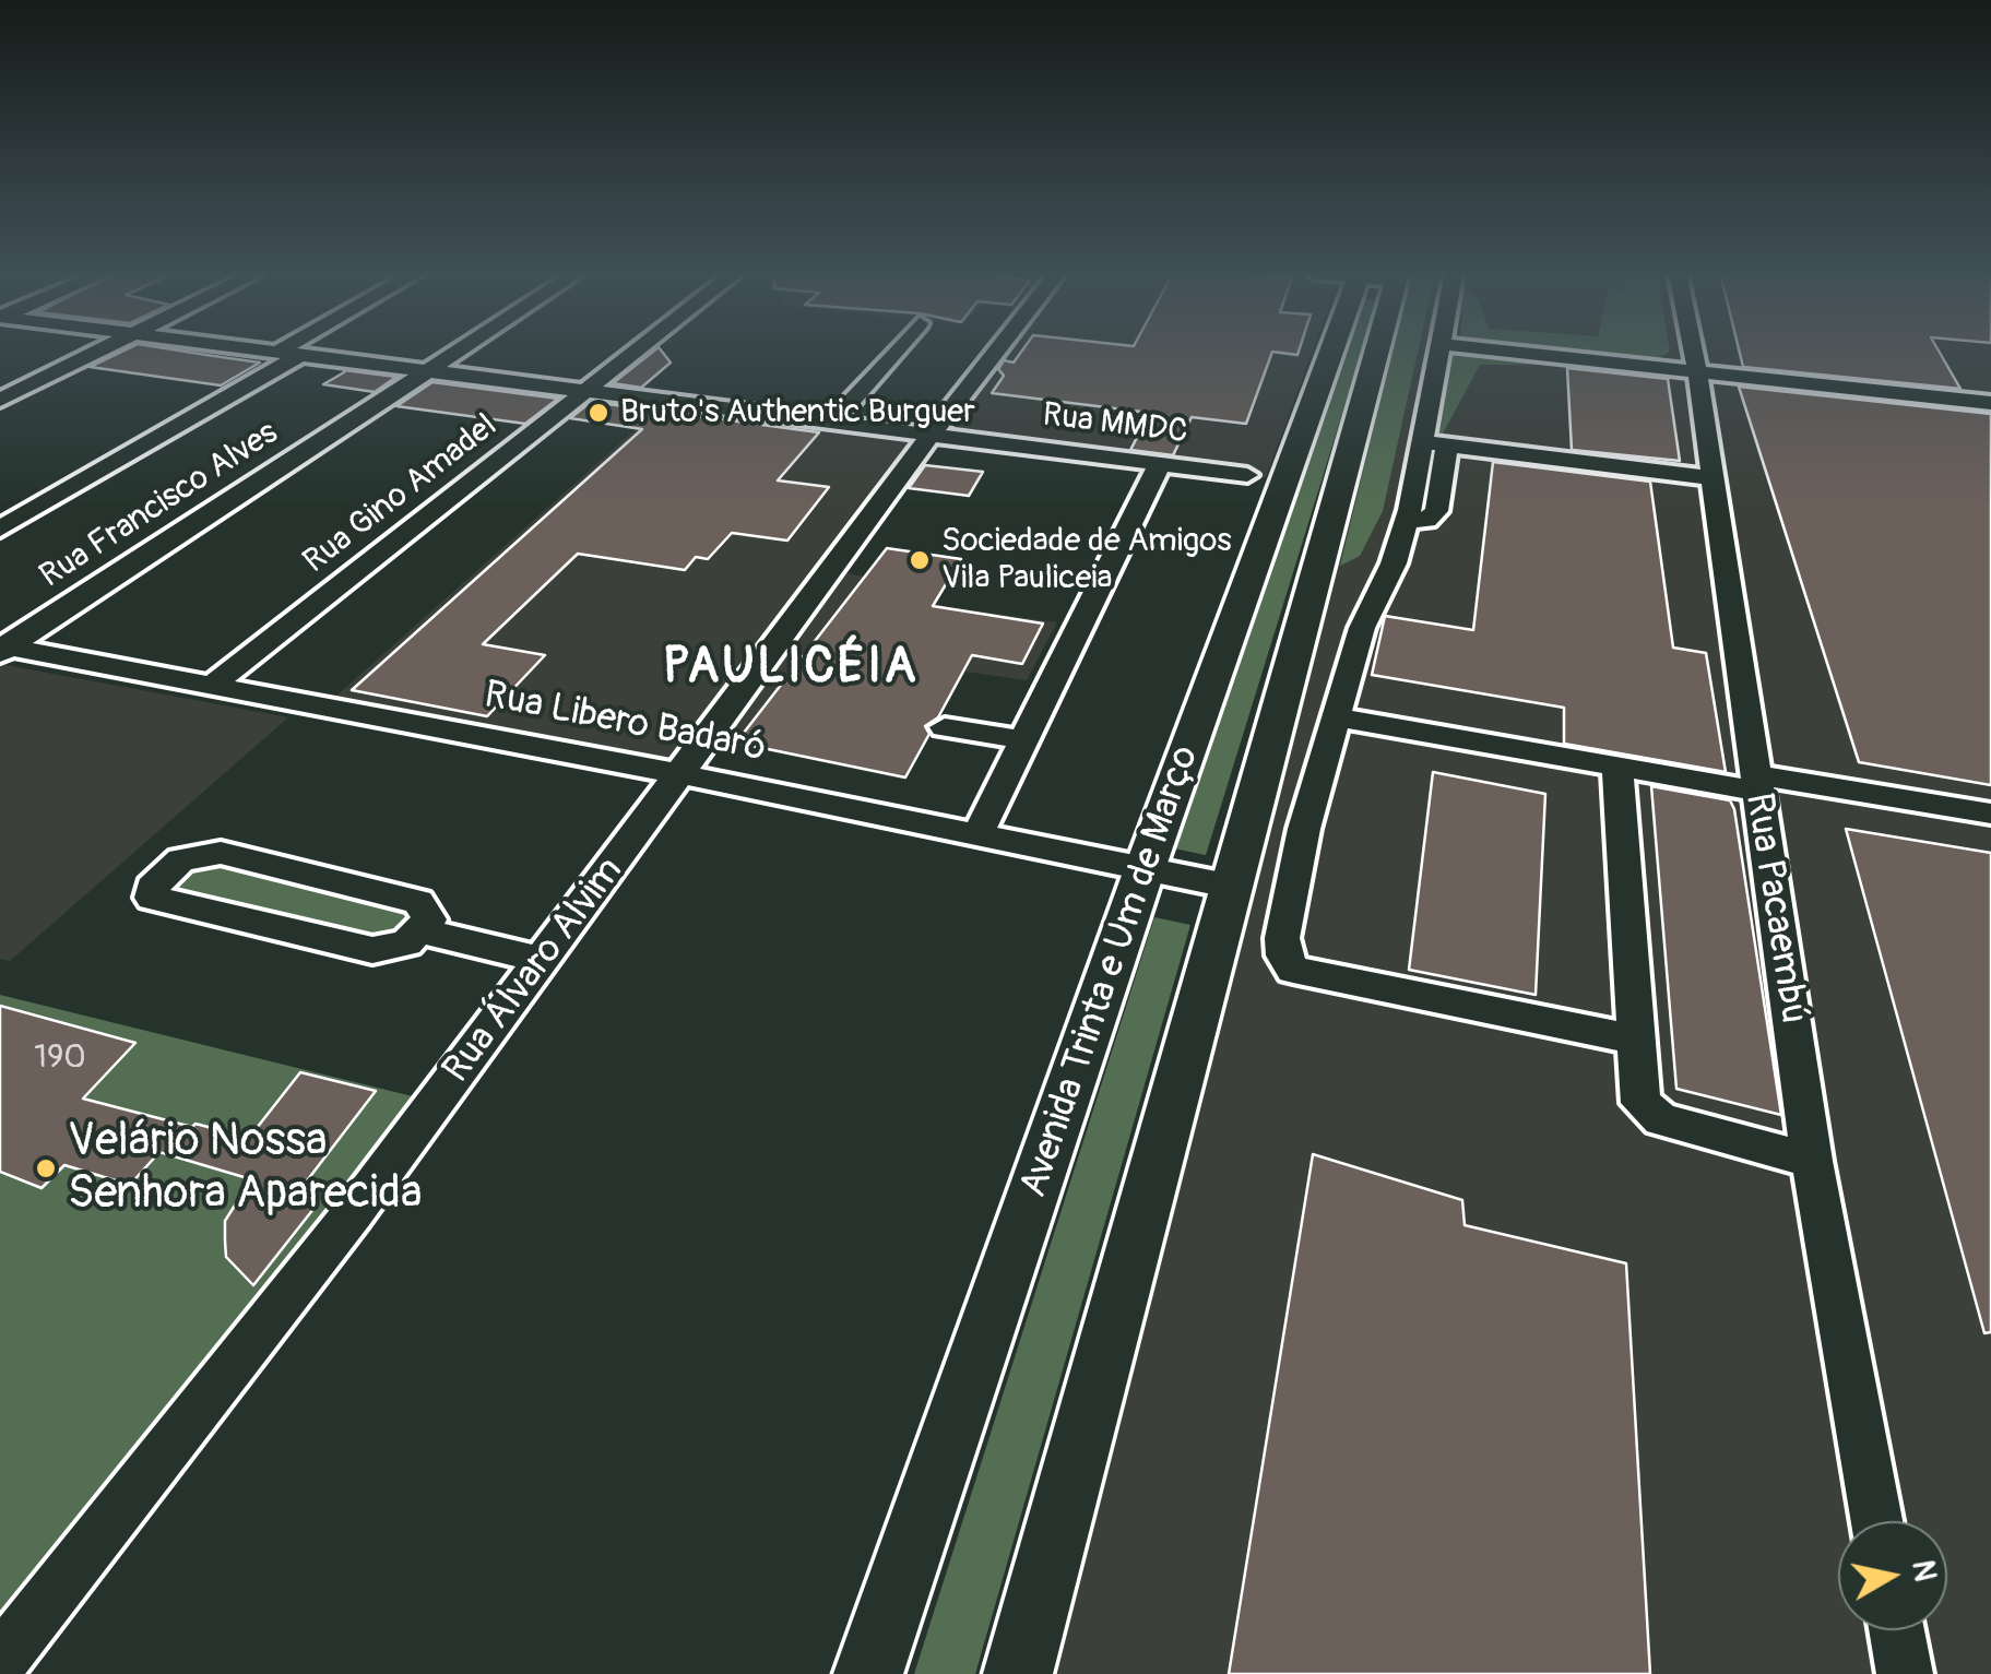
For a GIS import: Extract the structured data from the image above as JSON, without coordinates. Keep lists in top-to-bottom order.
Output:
{
  "streets": {
    "main road": ["Avenida Trinta e Um de Março"],
    "street": [
      "Rua MMDC",
      "Rua Gino Amadel",
      "Rua Francisco Alves",
      "Rua Libero Badaró",
      "Rua Pacaembú",
      "Rua Álvaro Alvim"
    ]
  },
  "crossings": [
    ["Rua MMDC", "Rua Gino Amadel"],
    ["Rua MMDC", "Rua Francisco Alves"],
    ["Rua MMDC", "Rua Álvaro Alvim"],
    ["Rua Gino Amadel", "Rua Libero Badaró"],
    ["Rua Francisco Alves", "Rua Libero Badaró"],
    ["Rua Libero Badaró", "Rua Álvaro Alvim"],
    ["Rua Libero Badaró", "Avenida Trinta e Um de Março"]
  ],
  "districts": ["PAULICÉIA"],
  "places": ["Bruto's Authentic Burguer", "Sociedade de Amigos Vila Pauliceia", "Velário Nossa Senhora Aparecida"],
  "house_numbers": ["190"],
  "north": "right"
}
